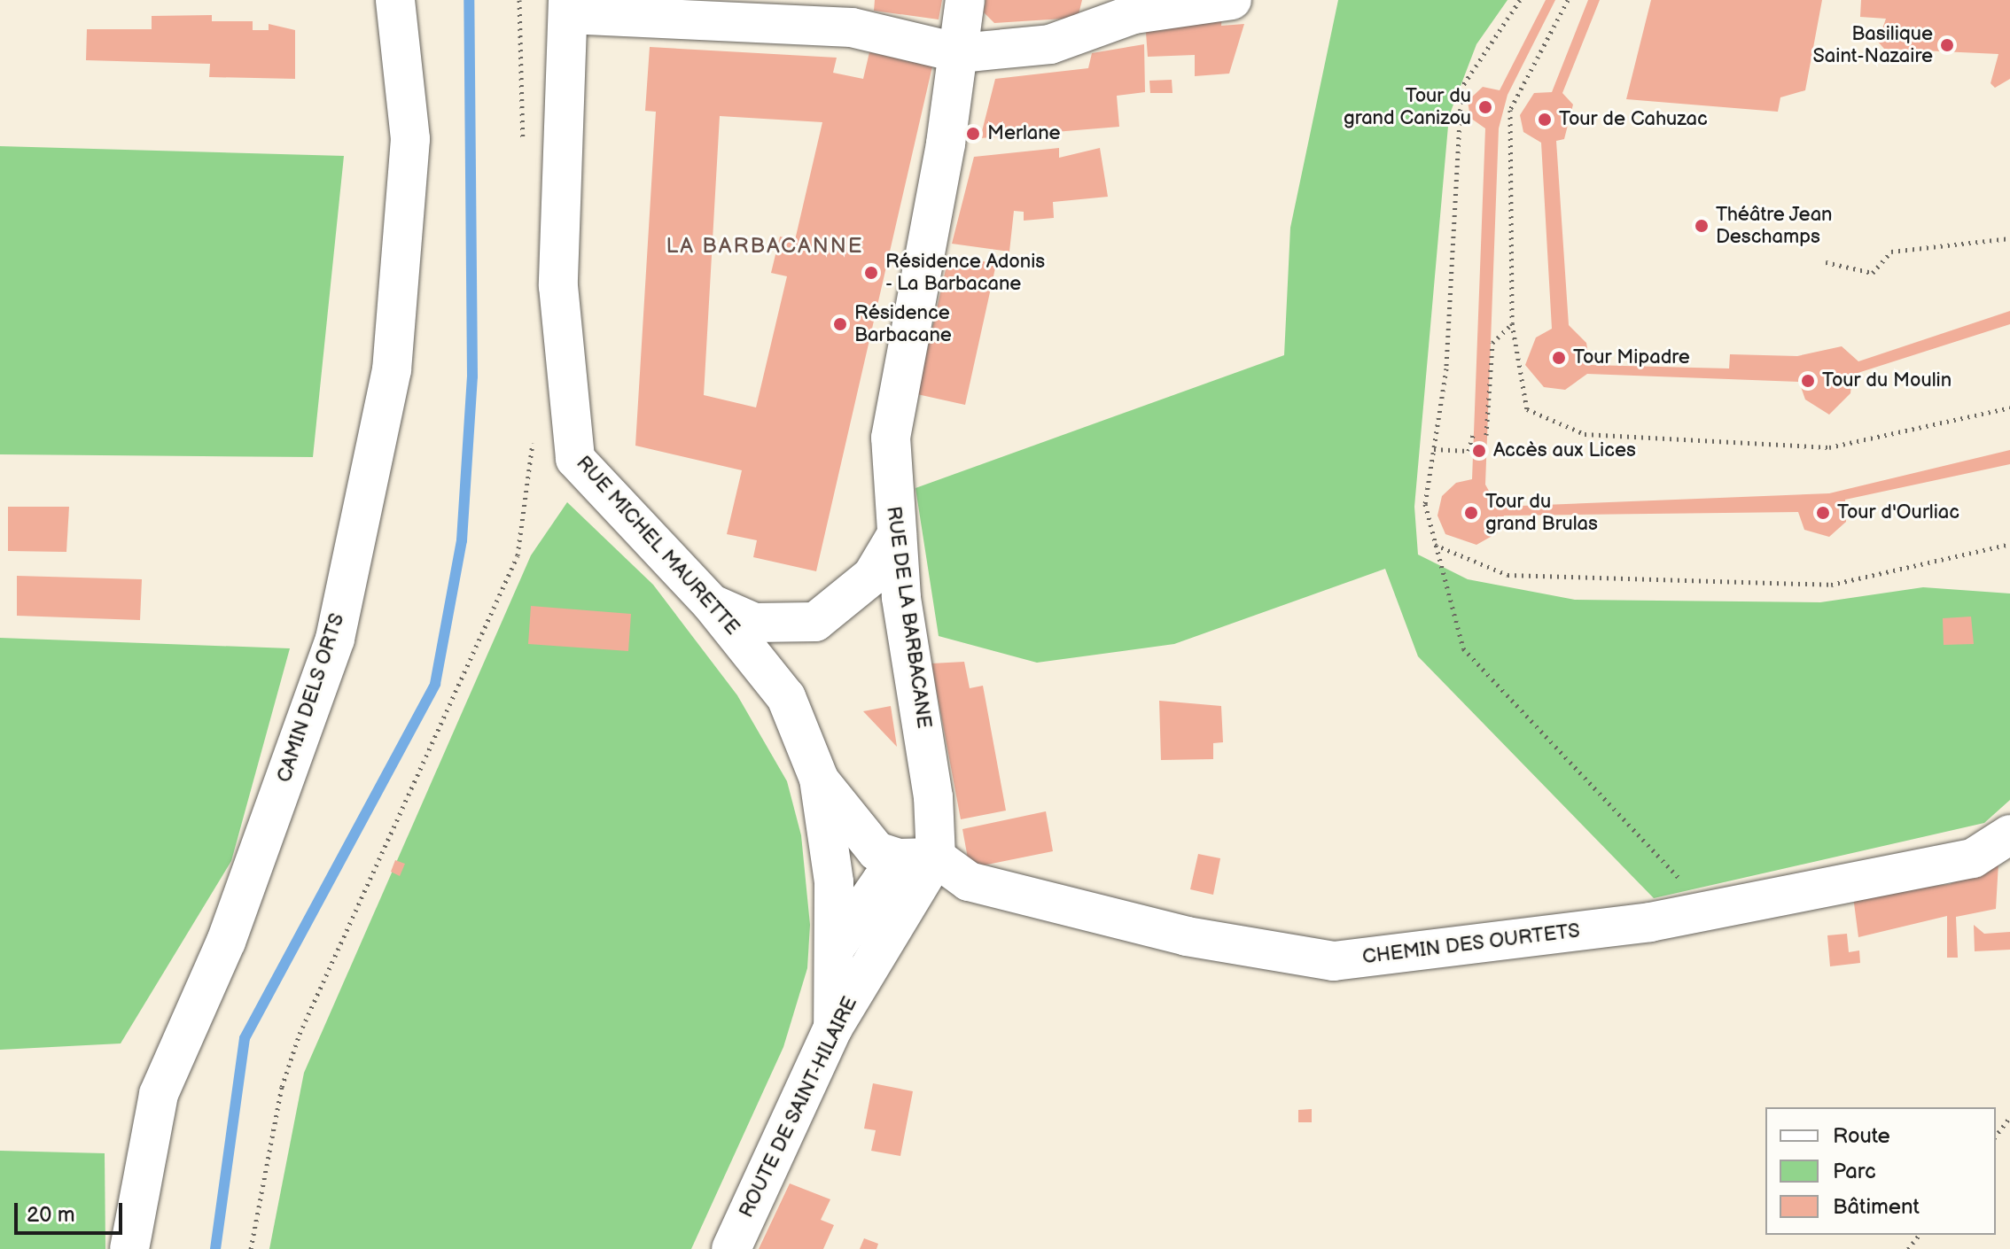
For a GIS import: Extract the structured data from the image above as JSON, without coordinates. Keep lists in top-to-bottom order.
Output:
{
  "streets": {
    "street": [
      "RUE MICHEL MAURETTE",
      "RUE DE LA BARBACANE",
      "CAMIN DELS ORTS",
      "CHEMIN DES OURTETS",
      "ROUTE DE SAINT-HILAIRE"
    ]
  },
  "crossings": [
    ["RUE MICHEL MAURETTE", "ROUTE DE SAINT-HILAIRE"],
    ["RUE DE LA BARBACANE", "CHEMIN DES OURTETS"],
    ["RUE DE LA BARBACANE", "ROUTE DE SAINT-HILAIRE"],
    ["CHEMIN DES OURTETS", "ROUTE DE SAINT-HILAIRE"]
  ],
  "districts": ["LA BARBACANNE"],
  "places": [
    "Basilique Saint-Nazaire",
    "Tour du grand Canizou",
    "Tour de Cahuzac",
    "Merlane",
    "Théâtre Jean Deschamps",
    "Résidence Adonis - La Barbacane",
    "Résidence Barbacane",
    "Tour Mipadre",
    "Tour du Moulin",
    "Accès aux Lices",
    "Tour du grand Brulas",
    "Tour d'Ourliac"
  ],
  "legend": ["Route", "Parc", "Bâtiment"],
  "scale_bar": "20 m"
}
